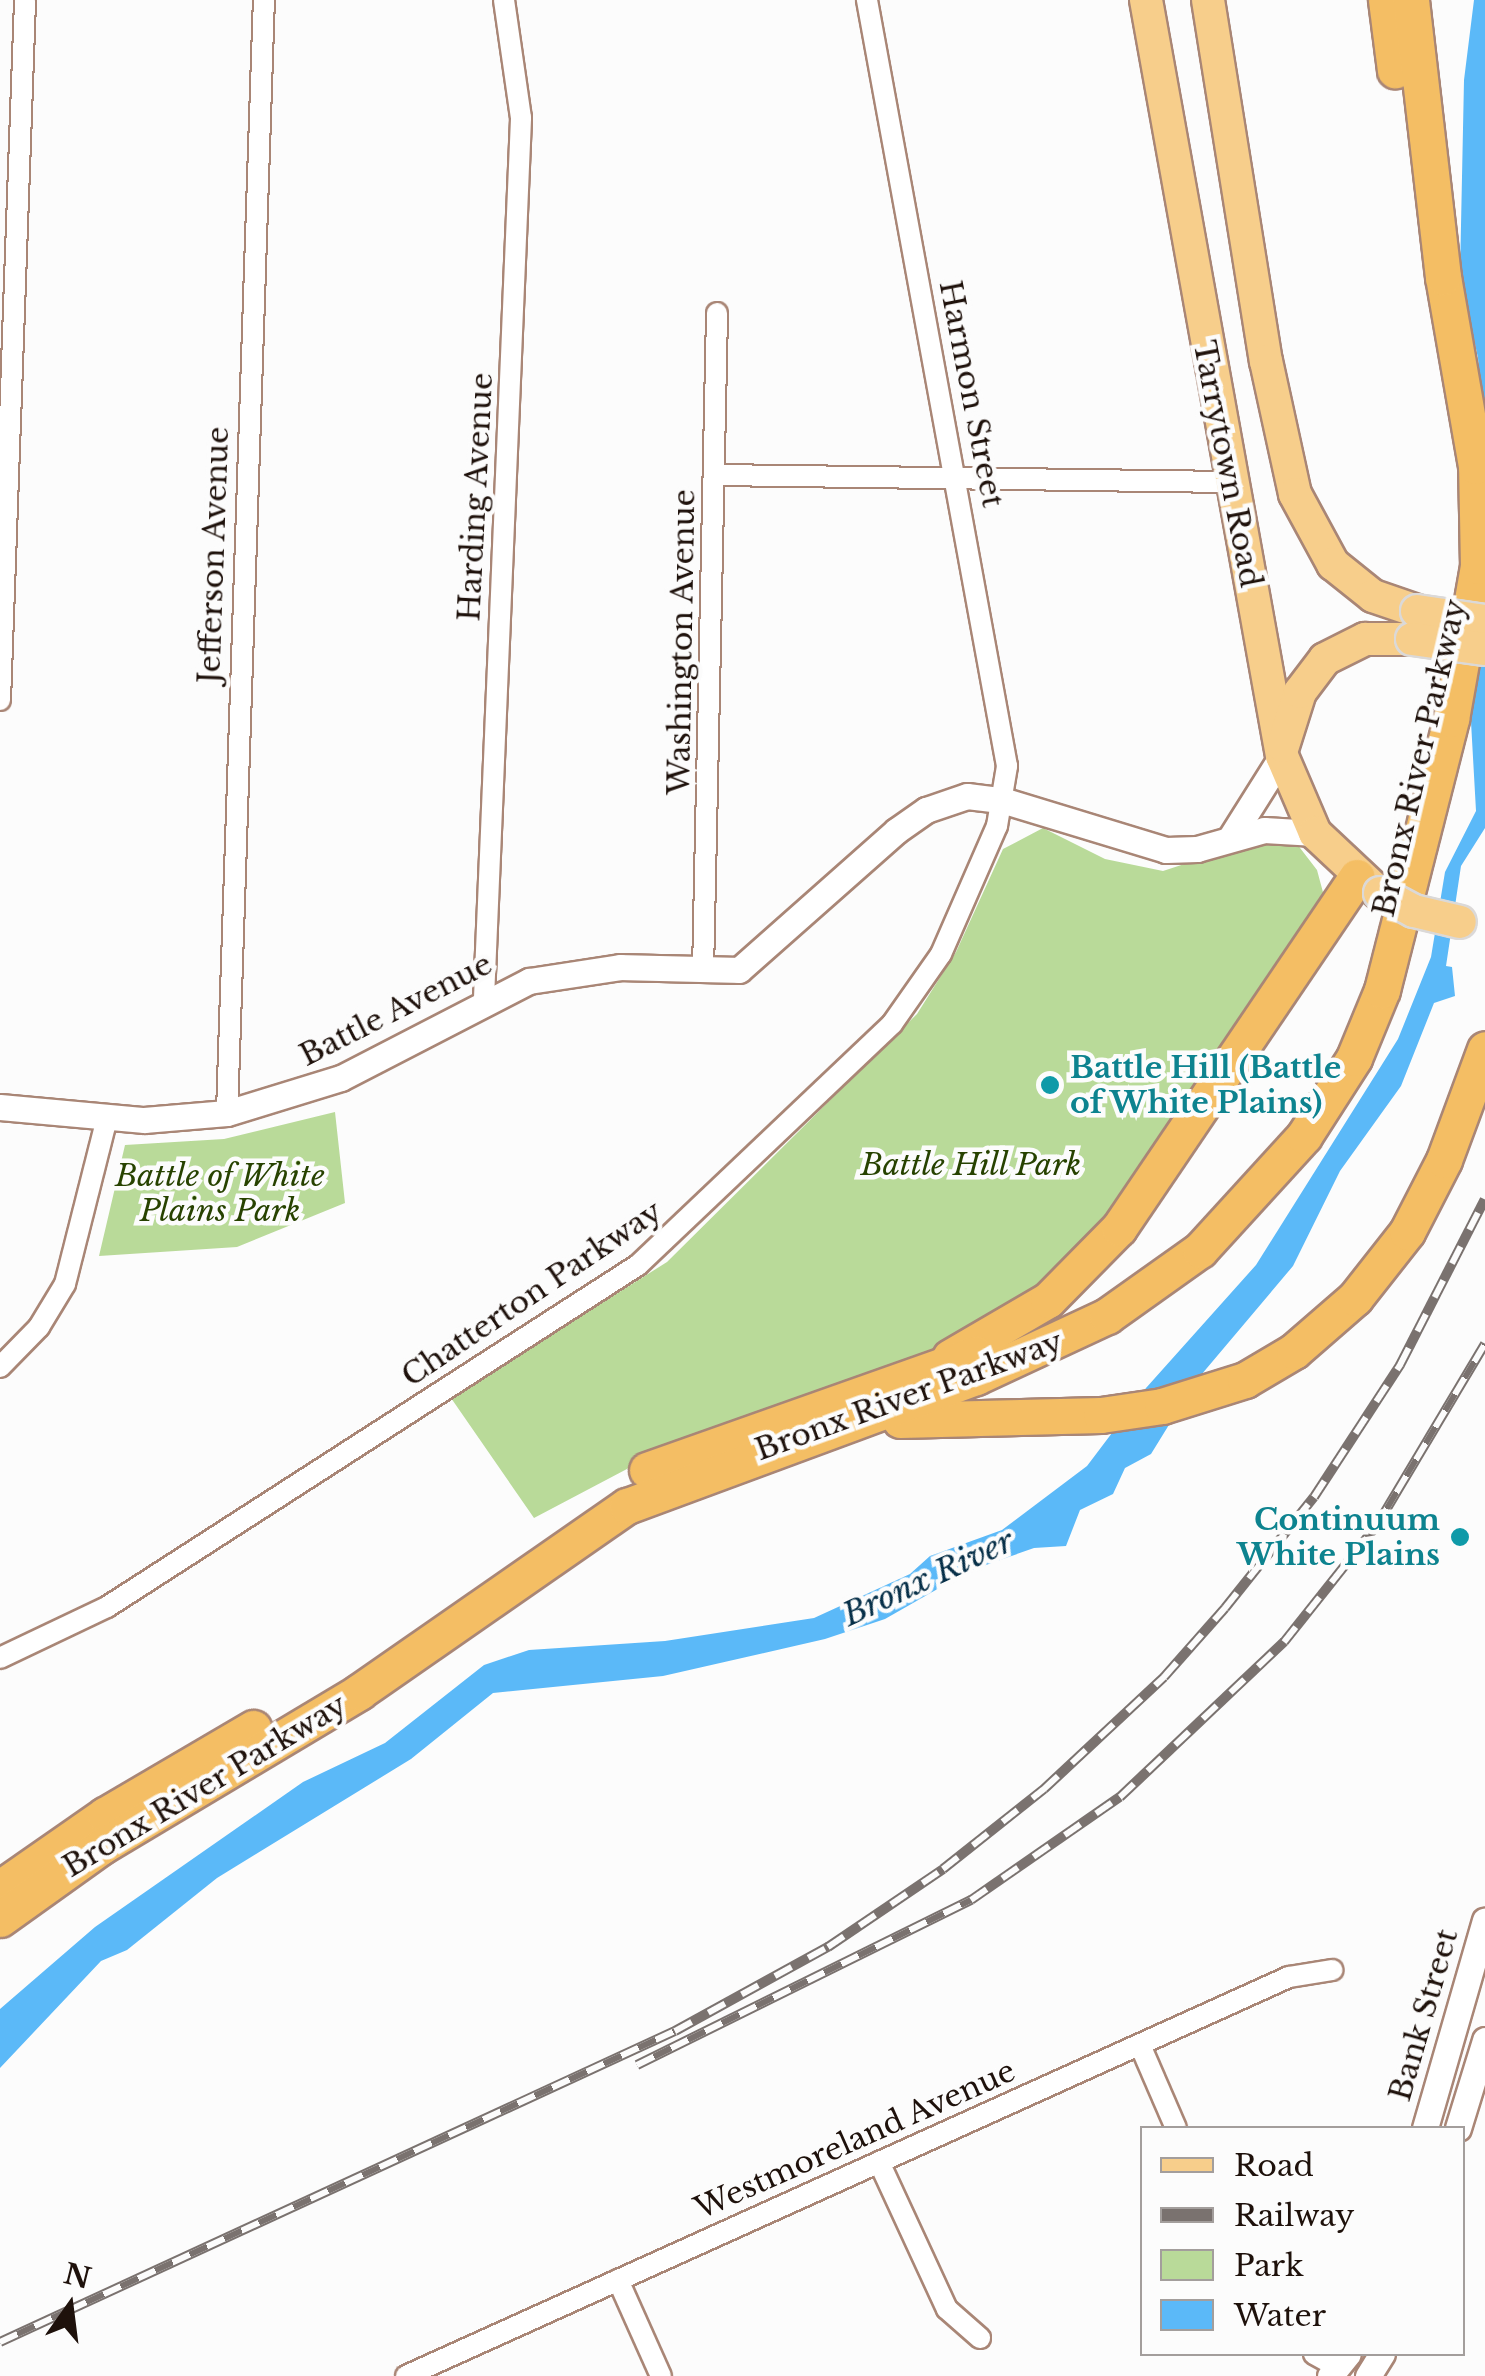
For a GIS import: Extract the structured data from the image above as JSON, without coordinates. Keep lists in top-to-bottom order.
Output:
{
  "streets": {
    "highway": ["Bronx River Parkway"],
    "main road": ["Tarrytown Road"],
    "street": [
      "Harmon Street",
      "Harding Avenue",
      "Jefferson Avenue",
      "Washington Avenue",
      "Battle Avenue",
      "Chatterton Parkway",
      "Bank Street",
      "Westmoreland Avenue"
    ]
  },
  "crossings": [
    ["Harmon Street", "Battle Avenue"],
    ["Harmon Street", "Chatterton Parkway"],
    ["Tarrytown Road", "Battle Avenue"],
    ["Harding Avenue", "Battle Avenue"],
    ["Jefferson Avenue", "Battle Avenue"],
    ["Washington Avenue", "Battle Avenue"],
    ["Battle Avenue", "Chatterton Parkway"]
  ],
  "water": ["Bronx River"],
  "parks": ["Battle Hill Park", "Battle of White Plains Park"],
  "places": ["Battle Hill (Battle of White Plains)", "Continuum White Plains"],
  "legend": [
    "Road",
    "Railway",
    "Park",
    "Water"
  ],
  "north": "top"
}
